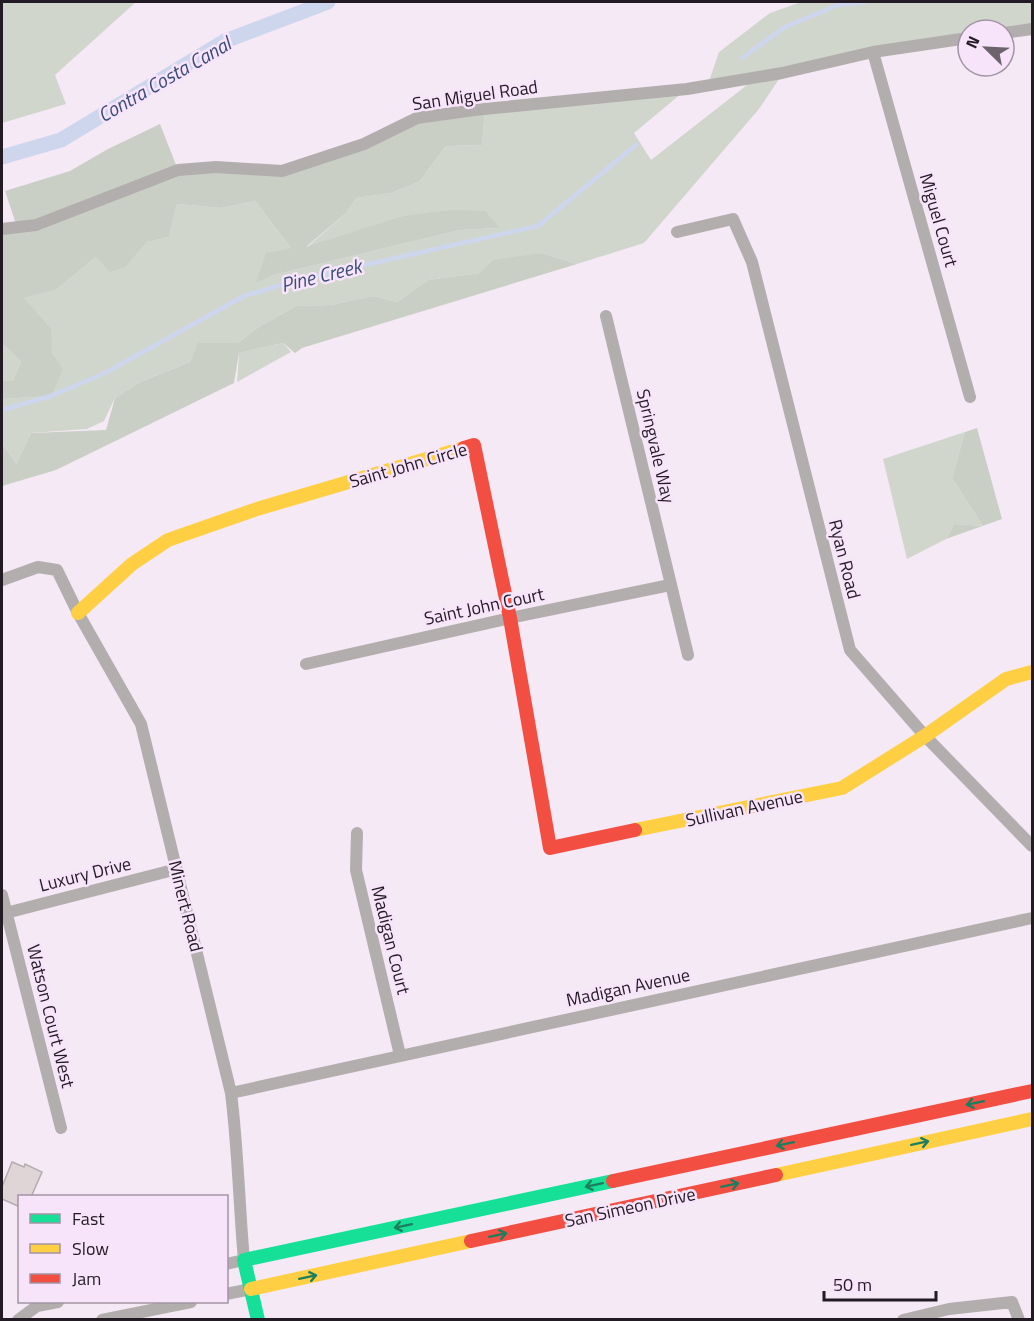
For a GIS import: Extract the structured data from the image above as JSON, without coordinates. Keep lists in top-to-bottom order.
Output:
{
  "streets": {
    "street": [
      "San Miguel Road",
      "Miguel Court",
      "Springvale Way",
      "Saint John Circle",
      "Ryan Road",
      "Saint John Court",
      "Sullivan Avenue",
      "Luxury Drive",
      "Minert Road",
      "Madigan Court",
      "Madigan Avenue",
      "Watson Court West",
      "San Simeon Drive"
    ]
  },
  "crossings": [
    ["San Miguel Road", "Miguel Court"],
    ["Springvale Way", "Saint John Court"],
    ["Saint John Circle", "Saint John Court"],
    ["Saint John Circle", "Sullivan Avenue"],
    ["Saint John Circle", "Minert Road"],
    ["Ryan Road", "Sullivan Avenue"],
    ["Luxury Drive", "Minert Road"],
    ["Luxury Drive", "Watson Court West"],
    ["Minert Road", "Madigan Avenue"],
    ["Minert Road", "San Simeon Drive"],
    ["Madigan Court", "Madigan Avenue"]
  ],
  "water": ["Contra Costa Canal", "Pine Creek"],
  "legend": ["Fast", "Slow", "Jam"],
  "scale_bar": "50 m",
  "north": "top left"
}
